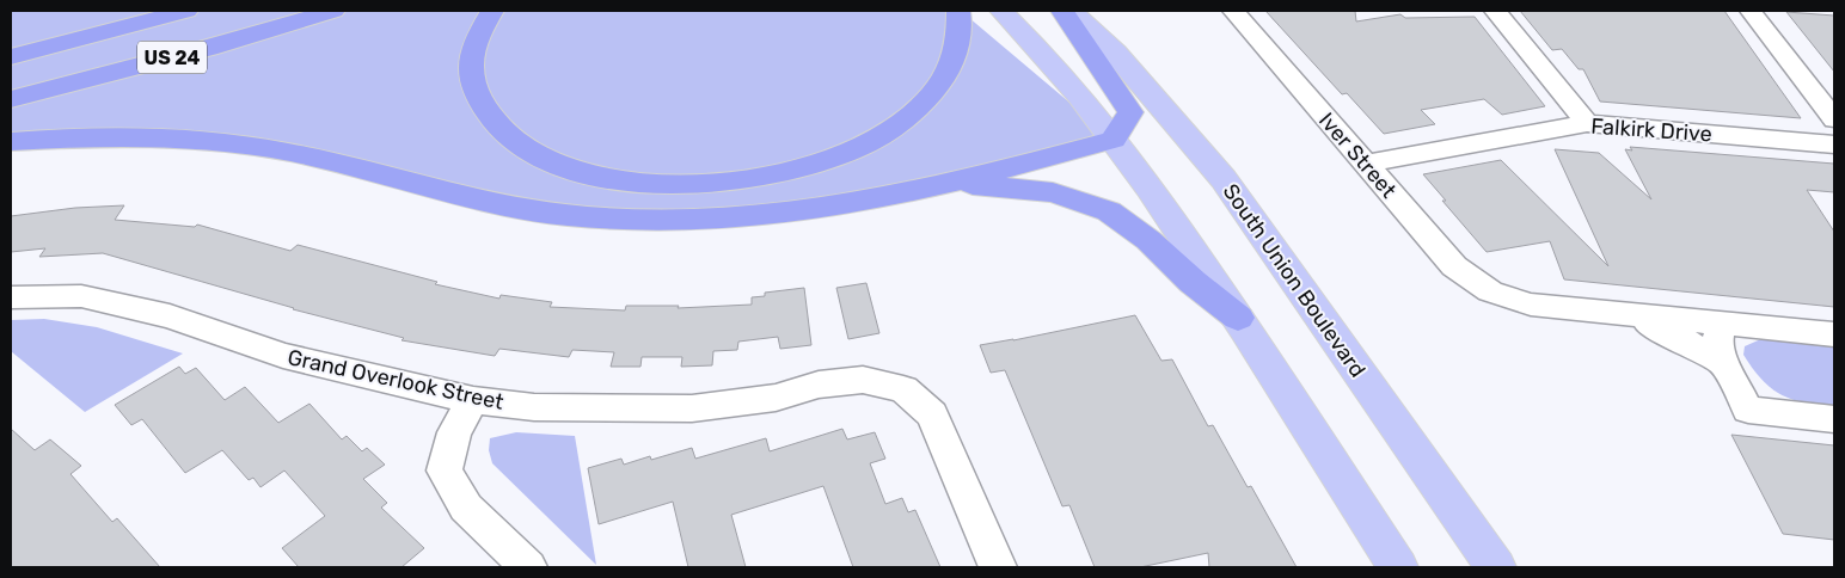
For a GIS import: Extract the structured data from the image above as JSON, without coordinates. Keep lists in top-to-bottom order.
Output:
{
  "streets": {
    "highway": ["US 24"],
    "main road": ["South Union Boulevard"],
    "street": ["Falkirk Drive", "Iver Street", "Grand Overlook Street"]
  },
  "crossings": [
    ["Falkirk Drive", "Iver Street"]
  ]
}
